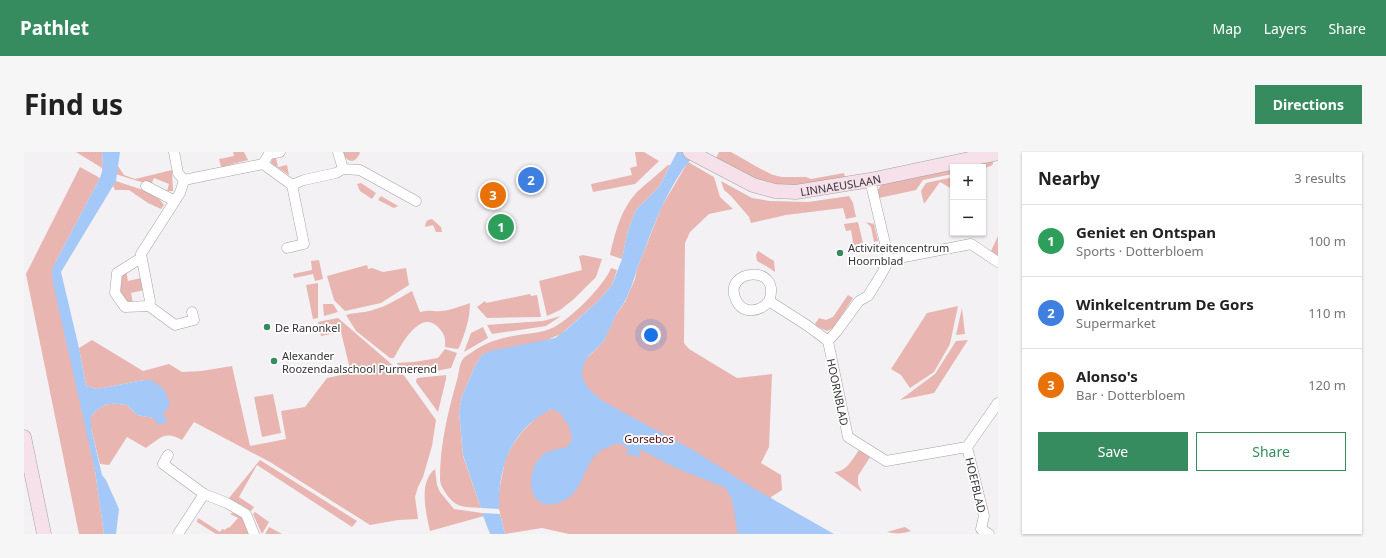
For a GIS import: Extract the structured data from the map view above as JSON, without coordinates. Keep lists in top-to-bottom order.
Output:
{
  "streets": {
    "street": ["LINNAEUSLAAN", "HOORNBLAD", "HOEFBLAD"]
  },
  "crossings": [
    ["HOORNBLAD", "HOEFBLAD"]
  ],
  "parks": ["Gorsebos"],
  "places": ["Activiteitencentrum Hoornblad", "De Ranonkel", "Alexander Roozendaalschool Purmerend"],
  "page": {
    "header": "Pathlet",
    "nav": ["Map", "Layers", "Share"],
    "title": "Find us",
    "buttons": [
      "Directions",
      ["Save", "Share"]
    ],
    "heading": ["Nearby", "3 results"],
    "map_buttons": ["+", "−"],
    "pins": ["2", "3", "1"],
    "list": [
      {
        "mark": "1",
        "name": "Geniet en Ontspan",
        "note": "Sports · Dotterbloem",
        "value": "100 m"
      },
      {
        "mark": "2",
        "name": "Winkelcentrum De Gors",
        "note": "Supermarket",
        "value": "110 m"
      },
      {
        "mark": "3",
        "name": "Alonso's",
        "note": "Bar · Dotterbloem",
        "value": "120 m"
      }
    ]
  }
}
